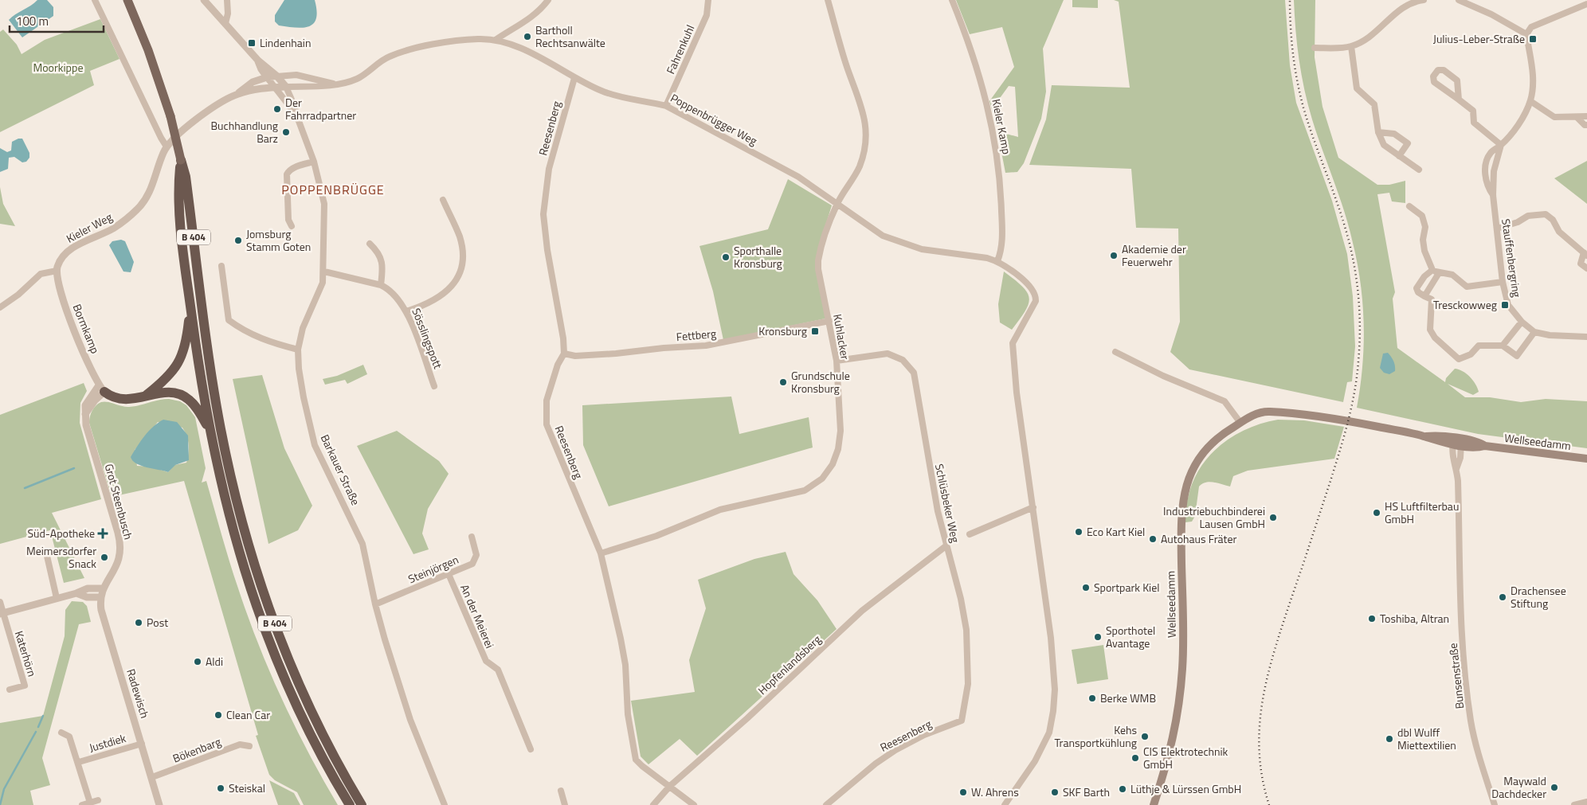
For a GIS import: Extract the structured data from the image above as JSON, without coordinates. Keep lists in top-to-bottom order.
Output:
{
  "streets": {
    "highway": ["B 404"],
    "main road": ["Wellseedamm"],
    "street": [
      "Fahrenkuhl",
      "Poppenbrügger Weg",
      "Kieler Kamp",
      "Reesenberg",
      "Kieler Weg",
      "Stauffenbergring",
      "Bormkamp",
      "Fettberg",
      "Kuhlacker",
      "Sösslingspott",
      "Barkauer Straße",
      "Grot Steenbusch",
      "Schlüsbeker Weg",
      "Steinjörgen",
      "An der Meierei",
      "Katerhörn",
      "Hopfenlandsberg",
      "Bunsenstraße",
      "Radewisch",
      "Justdiek",
      "Bökenbarg"
    ]
  },
  "crossings": [
    ["Fahrenkuhl", "Poppenbrügger Weg"],
    ["Poppenbrügger Weg", "Kieler Kamp"],
    ["Poppenbrügger Weg", "Reesenberg"],
    ["Poppenbrügger Weg", "Kieler Weg"],
    ["Poppenbrügger Weg", "Kuhlacker"],
    ["Poppenbrügger Weg", "Barkauer Straße"],
    ["Reesenberg", "Fettberg"],
    ["Reesenberg", "Kuhlacker"],
    ["Reesenberg", "Schlüsbeker Weg"],
    ["Reesenberg", "Hopfenlandsberg"],
    ["Kieler Weg", "Bormkamp"],
    ["Kieler Weg", "Barkauer Straße"],
    ["Bormkamp", "Grot Steenbusch"],
    ["Fettberg", "Kuhlacker"],
    ["Kuhlacker", "Schlüsbeker Weg"],
    ["Sösslingspott", "Barkauer Straße"],
    ["Wellseedamm", "Bunsenstraße"],
    ["Barkauer Straße", "Steinjörgen"],
    ["Grot Steenbusch", "Radewisch"],
    ["Schlüsbeker Weg", "Hopfenlandsberg"],
    ["Steinjörgen", "An der Meierei"],
    ["Radewisch", "Justdiek"],
    ["Radewisch", "Bökenbarg"]
  ],
  "districts": ["POPPENBRÜGGE"],
  "parks": ["Moorkippe"],
  "places": {
    "other": [
      "Bartholl Rechtsanwälte",
      "Der Fahrradpartner",
      "Buchhandlung Barz",
      "Jomsburg Stamm Goten",
      "Akademie der Feuerwehr",
      "Sporthalle Kronsburg",
      "Grundschule Kronsburg",
      "HS Luftfilterbau GmbH",
      "Industriebuchbinderei Lausen GmbH",
      "Eco Kart Kiel",
      "Autohaus Fräter",
      "Meimersdorfer Snack",
      "Sportpark Kiel",
      "Drachensee Stiftung",
      "Toshiba, Altran",
      "Post",
      "Sporthotel Avantage",
      "Aldi",
      "Berke WMB",
      "Clean Car",
      "Kehs Transportkühlung",
      "dbl Wulff Miettextilien",
      "CIS Elektrotechnik GmbH",
      "Maywald Dachdecker",
      "Steiskal",
      "Lüthje & Lürssen GmbH",
      "W. Ahrens",
      "SKF Barth"
    ],
    "transit": [
      "Julius-Leber-Straße",
      "Lindenhain",
      "Tresckowweg",
      "Kronsburg"
    ],
    "health": ["Süd-Apotheke"]
  },
  "scale_bar": "100 m"
}
